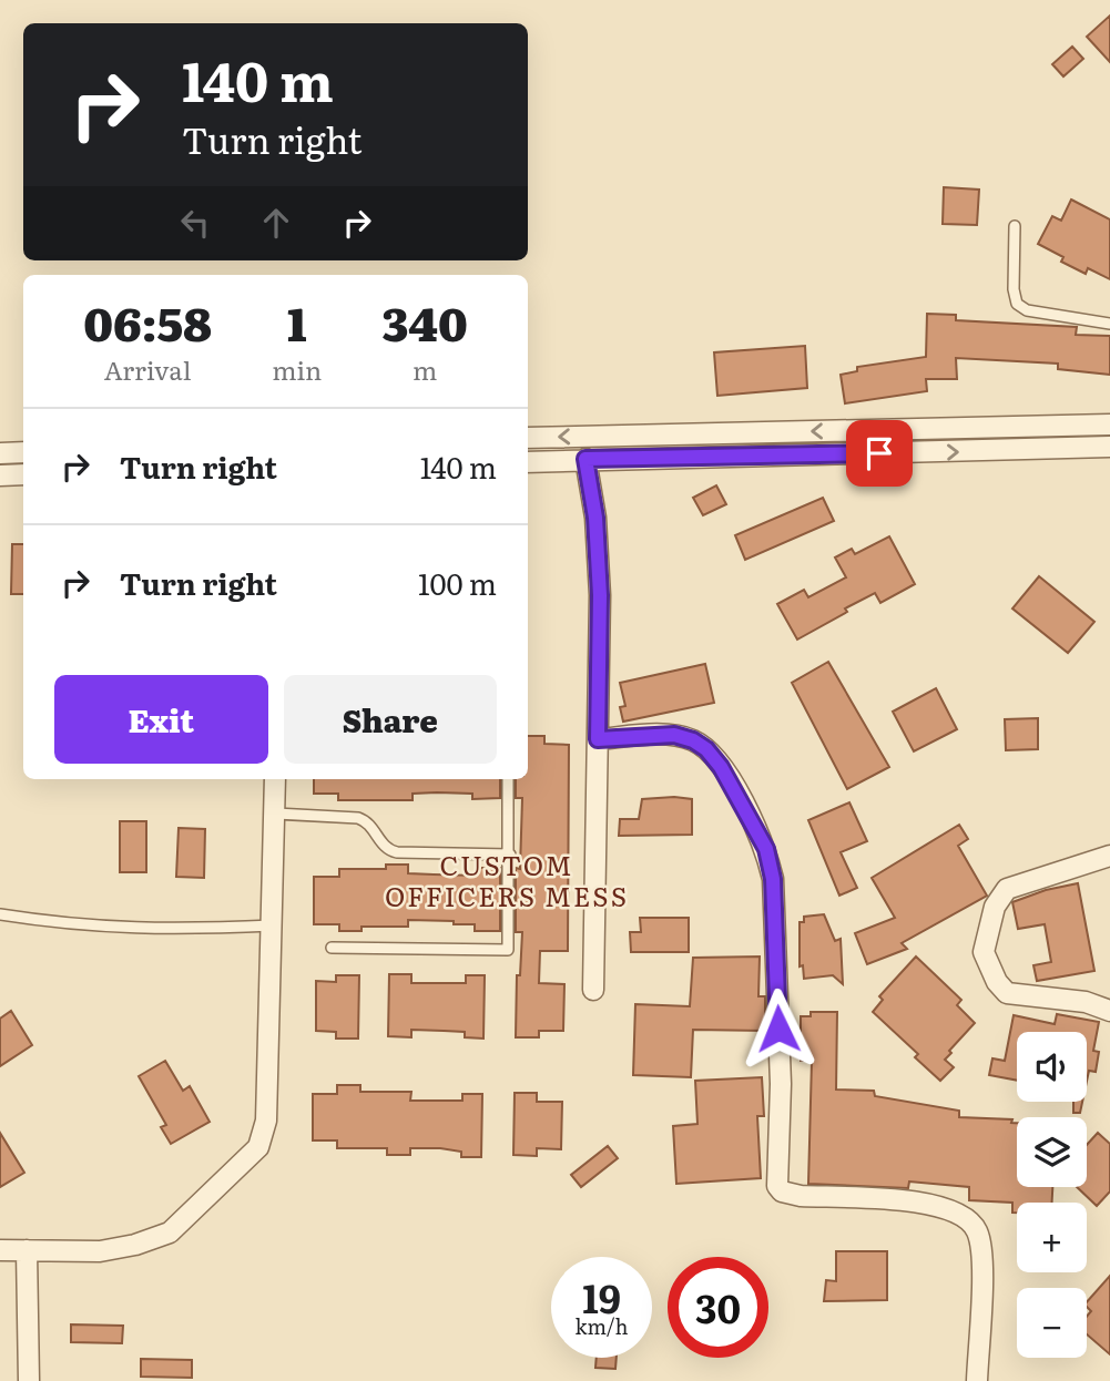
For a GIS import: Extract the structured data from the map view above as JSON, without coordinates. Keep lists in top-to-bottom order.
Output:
{
  "districts": ["CUSTOM OFFICERS MESS"],
  "page": {
    "turn": ["140 m", "Turn right"],
    "eta": [
      "06:58",
      "Arrival",
      "1",
      "min",
      "340",
      "m"
    ],
    "list": [
      {
        "name": "Turn right",
        "value": "140 m"
      },
      {
        "name": "Turn right",
        "value": "100 m"
      }
    ],
    "buttons": ["Exit", "Share"],
    "map_buttons": ["+", "−"],
    "speed": "19 km/h",
    "limit": "30"
  }
}
